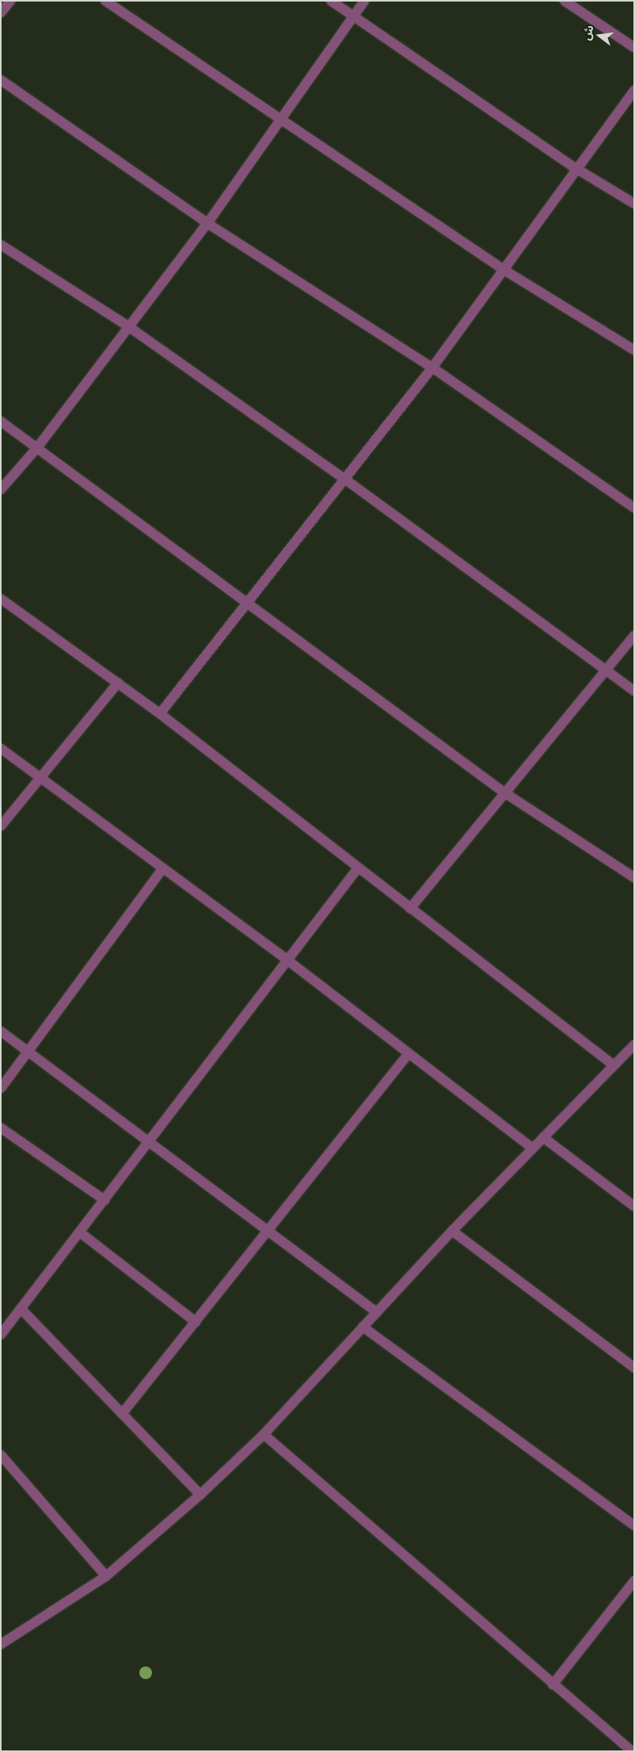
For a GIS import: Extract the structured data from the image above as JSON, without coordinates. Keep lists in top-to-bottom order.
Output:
{
  "north": "left"
}
